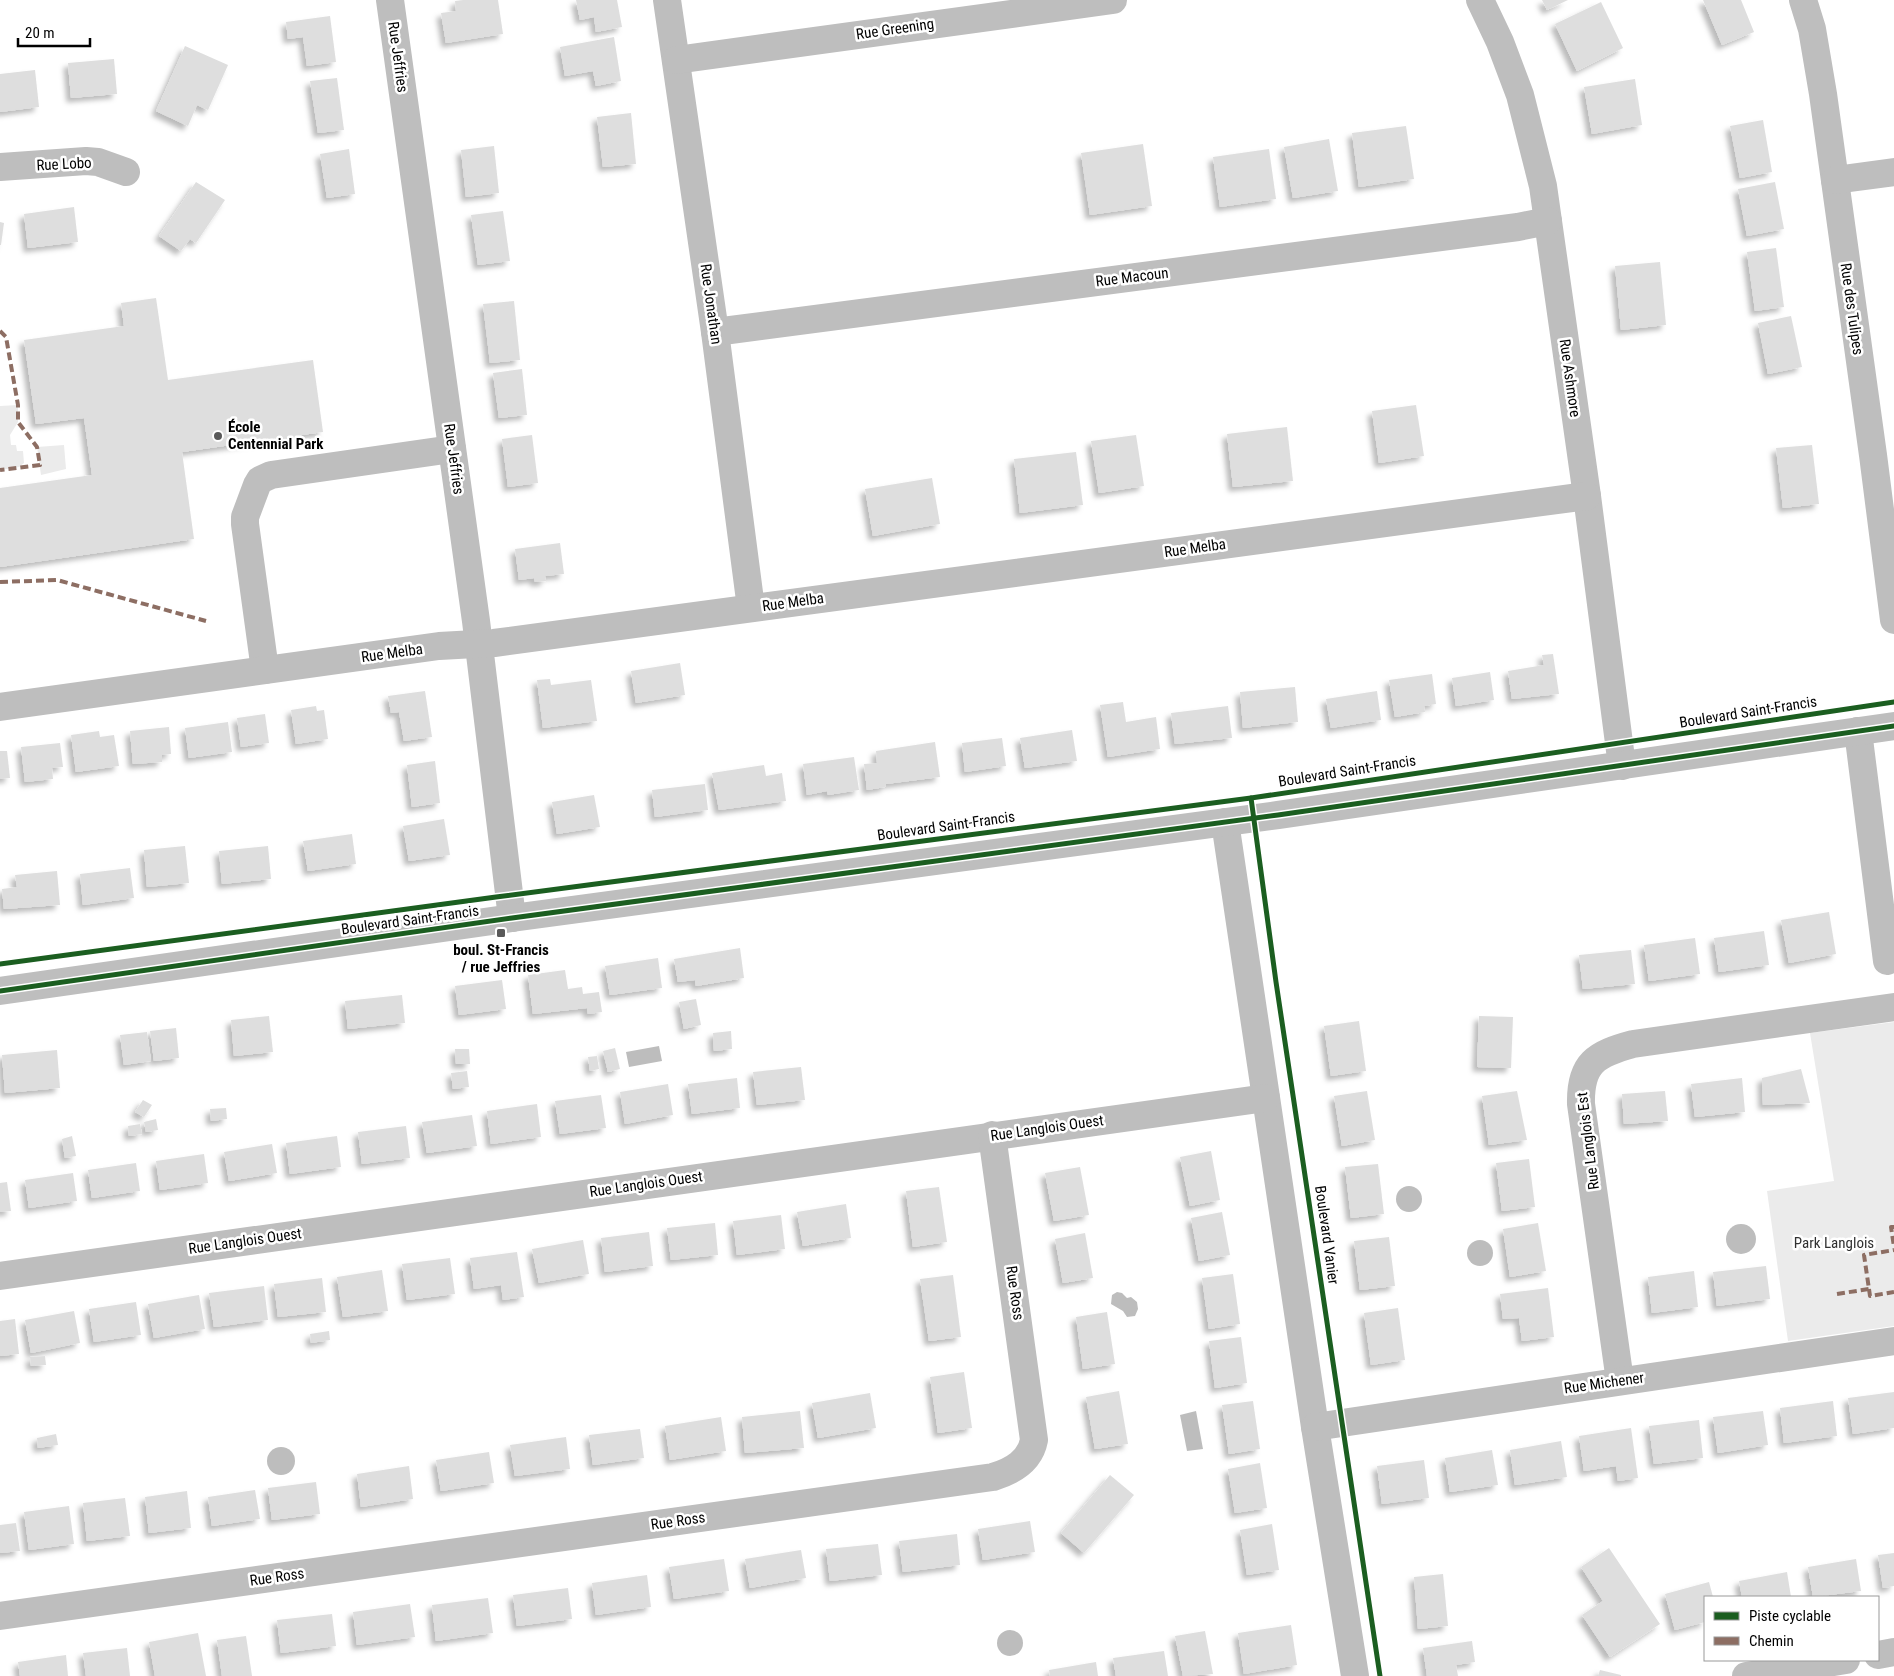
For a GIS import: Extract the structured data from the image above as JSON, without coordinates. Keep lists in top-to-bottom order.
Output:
{
  "streets": {
    "street": [
      "Rue Greening",
      "Rue Jeffries",
      "Rue Lobo",
      "Rue Macoun",
      "Rue Jonathan",
      "Rue des Tulipes",
      "Rue Ashmore",
      "Rue Melba",
      "Boulevard Saint-Francis",
      "Rue Langlois Ouest",
      "Rue Langlois Est",
      "Rue Ross",
      "Rue Michener"
    ],
    "cycle path": ["Boulevard Vanier"]
  },
  "crossings": [
    ["Rue Greening", "Rue Jonathan"],
    ["Rue Jeffries", "Rue Melba"],
    ["Rue Jeffries", "Boulevard Saint-Francis"],
    ["Rue Macoun", "Rue Jonathan"],
    ["Rue Macoun", "Rue Ashmore"],
    ["Rue Jonathan", "Rue Melba"],
    ["Rue Ashmore", "Rue Melba"],
    ["Rue Ashmore", "Boulevard Saint-Francis"],
    ["Rue Langlois Ouest", "Rue Ross"],
    ["Rue Langlois Est", "Rue Michener"]
  ],
  "parks": ["Park Langlois"],
  "places": {
    "other": ["École Centennial Park"],
    "transit": ["boul. St-Francis / rue Jeffries"]
  },
  "legend": ["Piste cyclable", "Chemin"],
  "scale_bar": "20 m"
}
